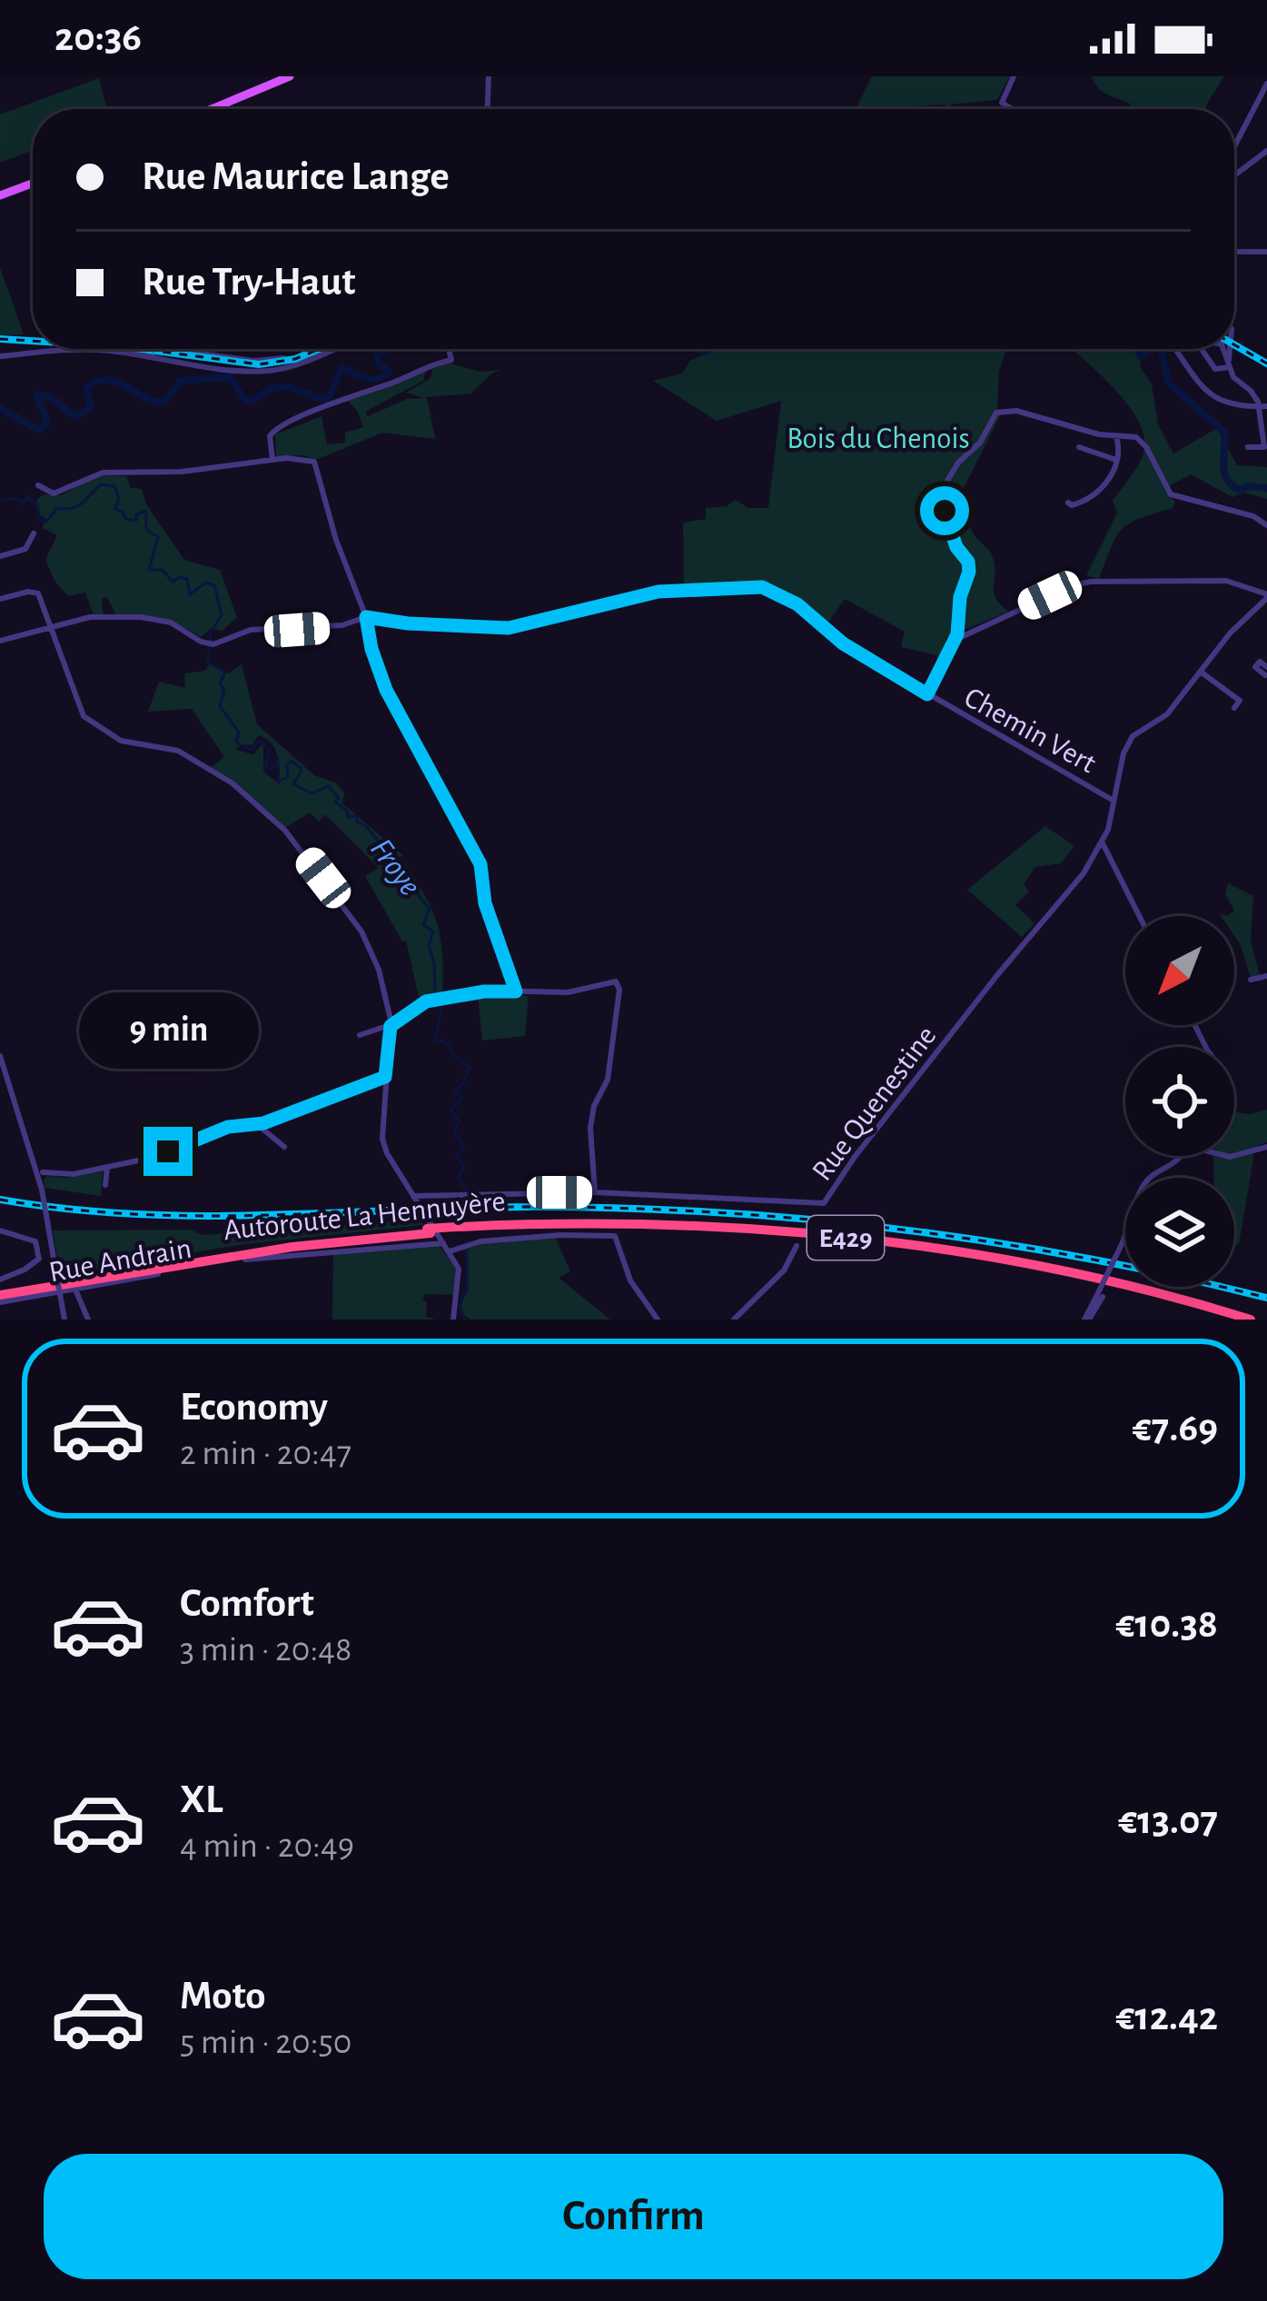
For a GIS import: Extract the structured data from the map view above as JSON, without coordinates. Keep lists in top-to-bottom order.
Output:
{
  "streets": {
    "highway": ["Autoroute La Hennuyère", "E429"],
    "street": ["Chemin Vert", "Rue Quenestine", "Rue Andrain"]
  },
  "crossings": [
    ["Chemin Vert", "Rue Quenestine"],
    ["Autoroute La Hennuyère", "Rue Andrain"]
  ],
  "water": ["Froye"],
  "parks": ["Bois du Chenois"],
  "north": "bottom left",
  "page": {
    "status": "20:36",
    "banner": ["Rue Maurice Lange", "Rue Try-Haut"],
    "bubble": "9 min",
    "list": [
      {
        "name": "Economy",
        "note": "2 min · 20:47",
        "value": "€7.69"
      },
      {
        "name": "Comfort",
        "note": "3 min · 20:48",
        "value": "€10.38"
      },
      {
        "name": "XL",
        "note": "4 min · 20:49",
        "value": "€13.07"
      },
      {
        "name": "Moto",
        "note": "5 min · 20:50",
        "value": "€12.42"
      }
    ],
    "buttons": "Confirm"
  }
}
